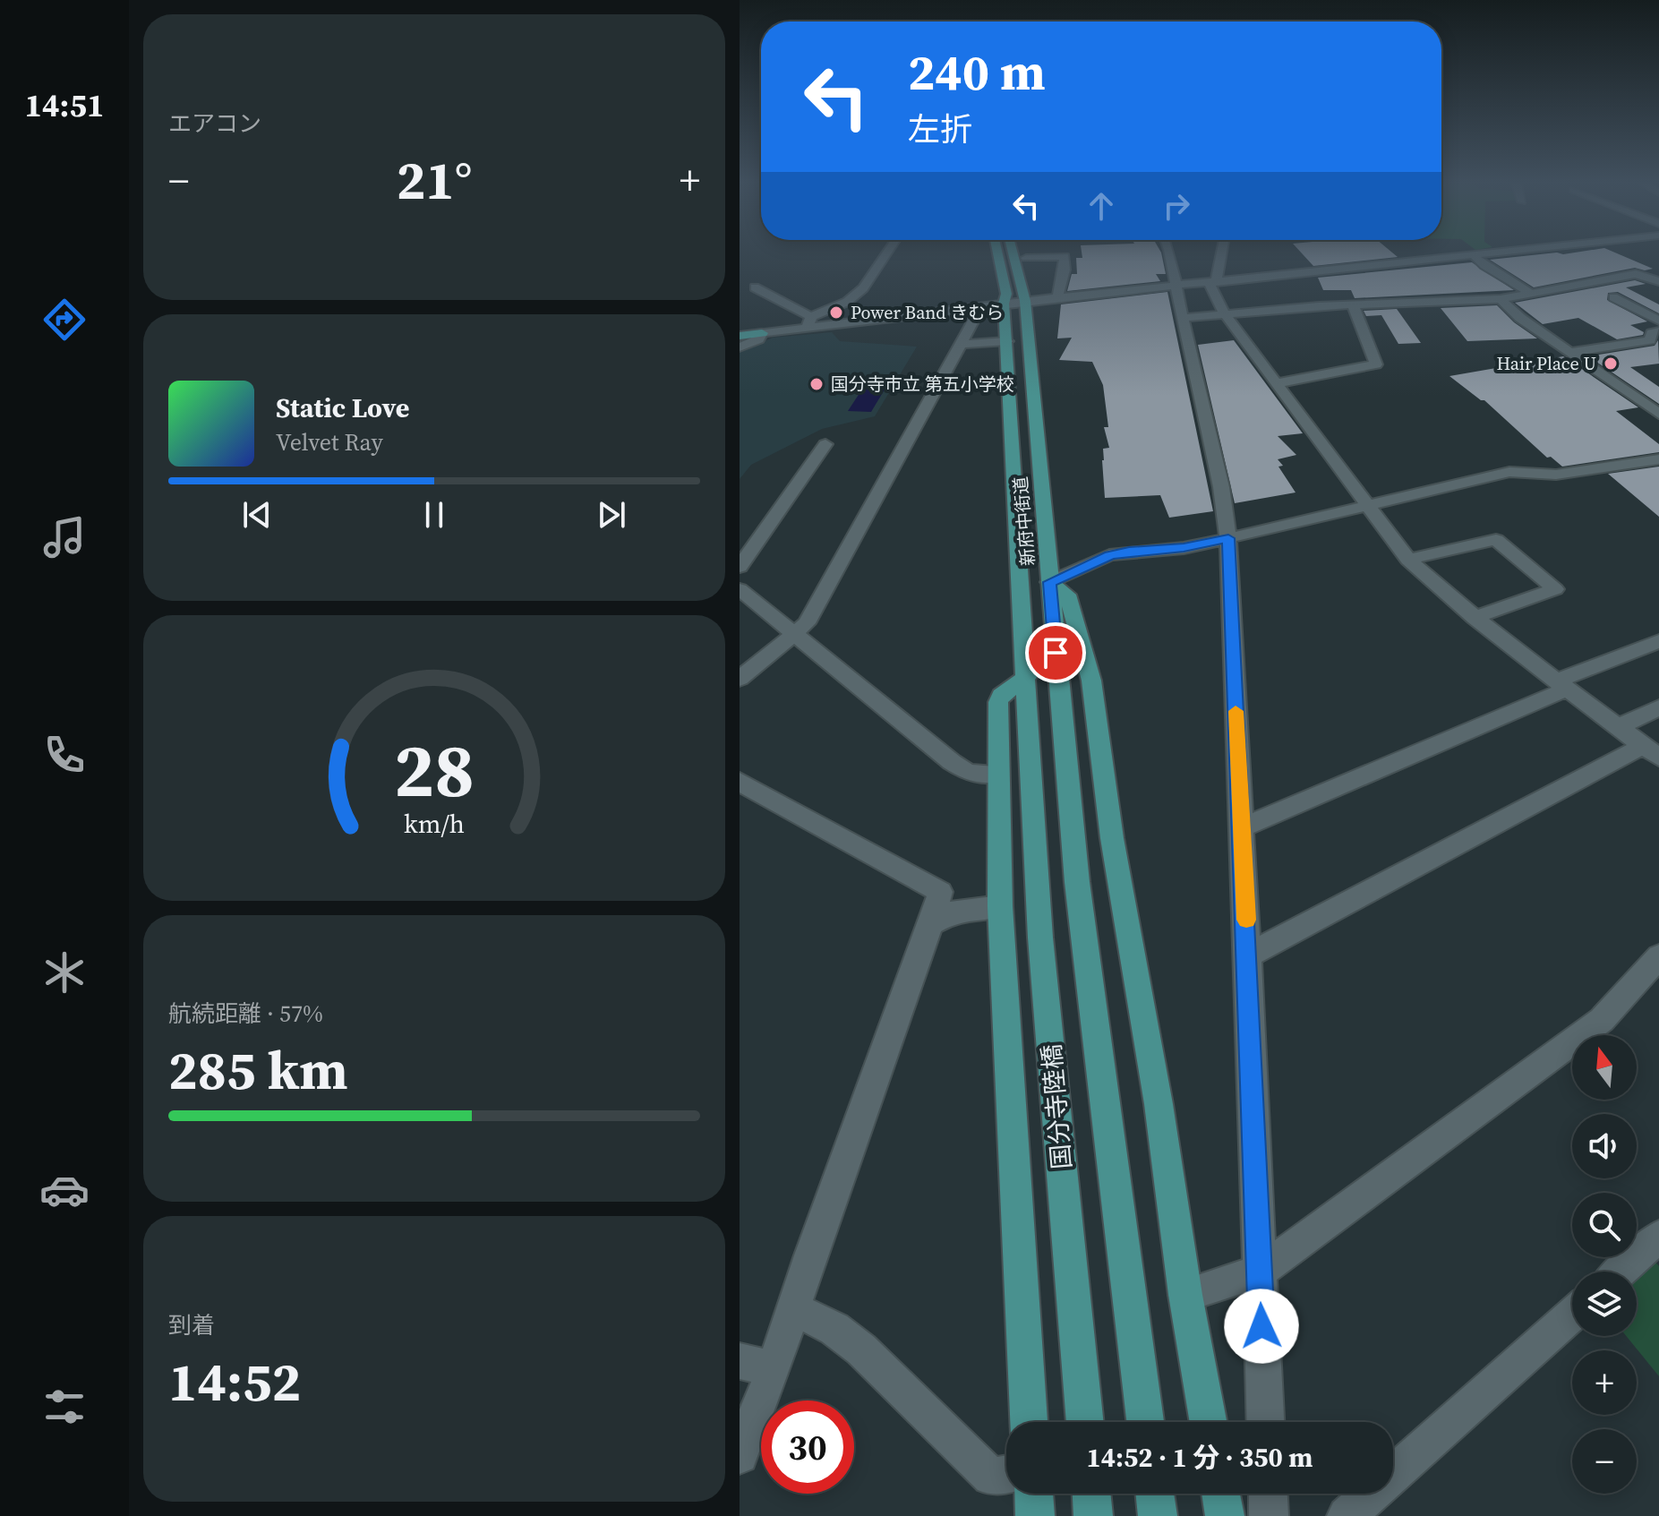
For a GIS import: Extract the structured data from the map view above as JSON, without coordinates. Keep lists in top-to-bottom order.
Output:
{
  "streets": {
    "main road": ["新府中街道", "国分寺陸橋"]
  },
  "crossings": [
    ["新府中街道", "国分寺陸橋"]
  ],
  "places": ["Power Band きむら", "Hair Place U", "国分寺市立 第五小学校"],
  "north": "top",
  "page": {
    "tabs": "14:51",
    "tile": [
      "エアコン",
      ["航続距離 · 57%", "285 km"],
      ["到着", "14:52"]
    ],
    "turn": ["240 m", "左折"],
    "heat": ["−", "21°", "+"],
    "song": ["Static Love", "Velvet Ray"],
    "map_buttons": ["+", "−"],
    "limit": "30",
    "trip": "14:52 · 1 分 · 350 m",
    "gauge": ["28", "km/h"]
  }
}
